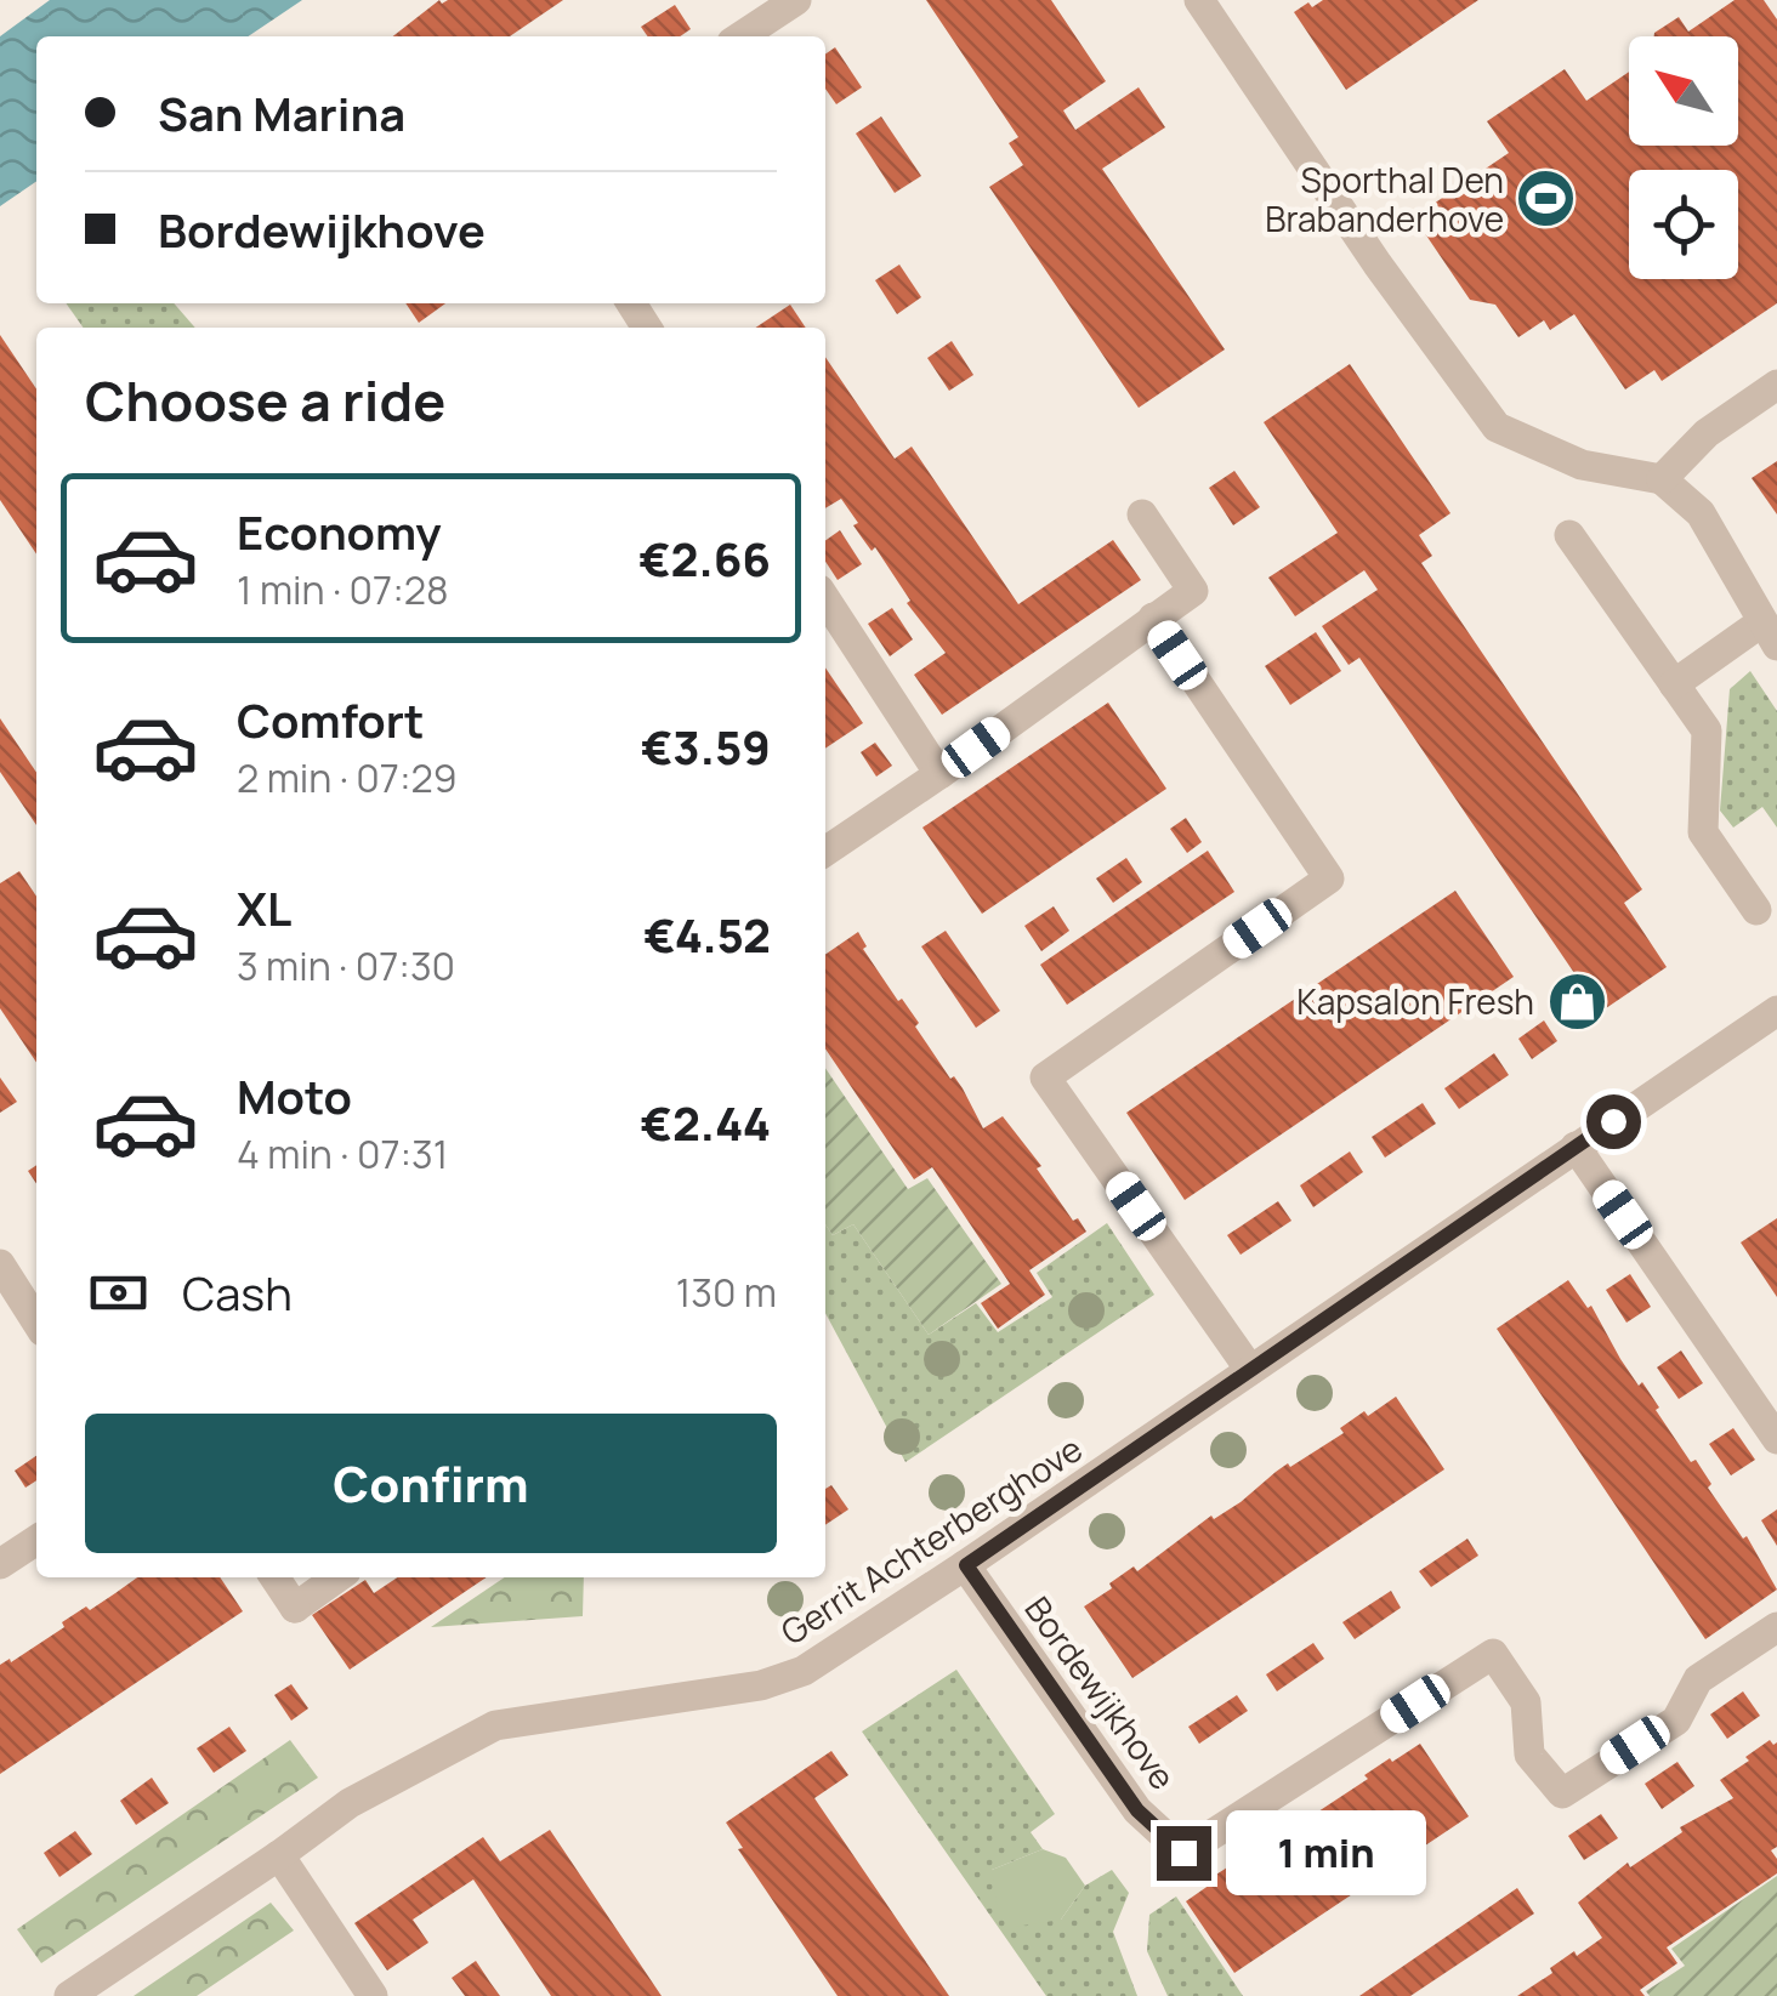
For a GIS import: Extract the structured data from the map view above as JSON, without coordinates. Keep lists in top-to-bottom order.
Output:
{
  "streets": {
    "street": ["Gerrit Achterberghove", "Bordewijkhove"]
  },
  "crossings": [
    ["Gerrit Achterberghove", "Bordewijkhove"]
  ],
  "places": {
    "sports": ["Sporthal Den Brabanderhove"],
    "shop": ["Kapsalon Fresh"]
  },
  "north": "top left",
  "page": {
    "banner": ["San Marina", "Bordewijkhove"],
    "heading": "Choose a ride",
    "list": [
      {
        "name": "Economy",
        "note": "1 min · 07:28",
        "value": "€2.66"
      },
      {
        "name": "Comfort",
        "note": "2 min · 07:29",
        "value": "€3.59"
      },
      {
        "name": "XL",
        "note": "3 min · 07:30",
        "value": "€4.52"
      },
      {
        "name": "Moto",
        "note": "4 min · 07:31",
        "value": "€2.44"
      }
    ],
    "pay": ["Cash", "130 m"],
    "buttons": "Confirm",
    "bubble": "1 min"
  }
}
